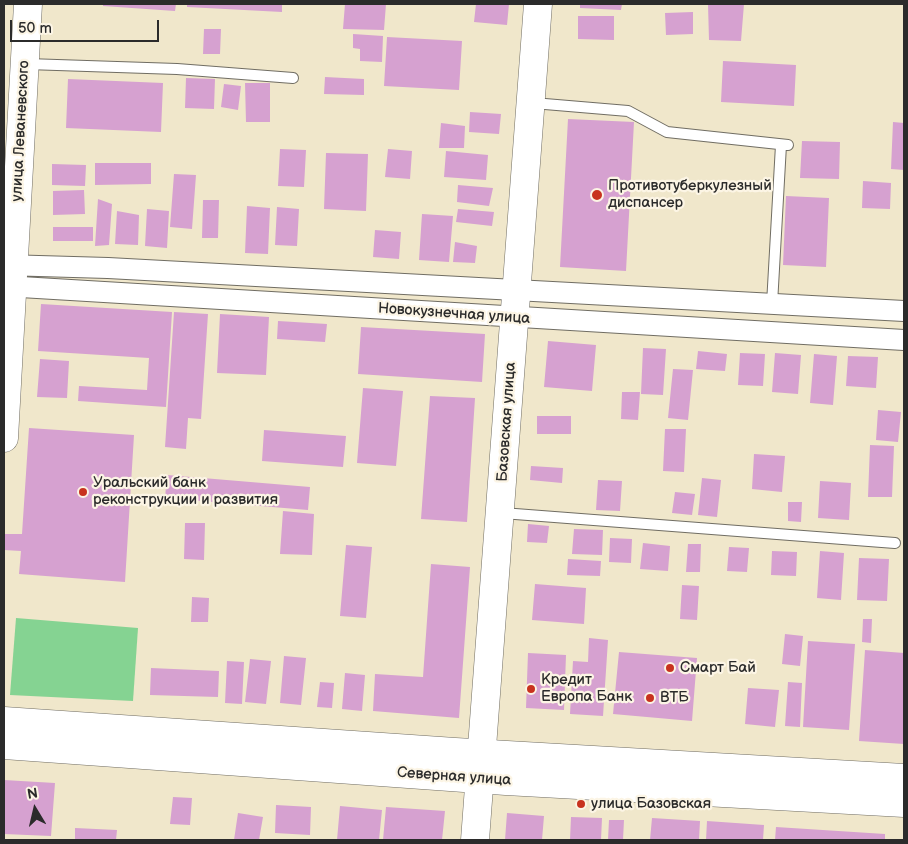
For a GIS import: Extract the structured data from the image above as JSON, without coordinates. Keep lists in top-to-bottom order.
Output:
{
  "streets": {
    "main road": ["улица Леваневского", "Базовская улица", "Северная улица"],
    "street": ["Новокузнечная улица"]
  },
  "crossings": [
    ["улица Леваневского", "Новокузнечная улица"],
    ["Новокузнечная улица", "Базовская улица"],
    ["Базовская улица", "Северная улица"]
  ],
  "places": [
    "Противотуберкулезный диспансер",
    "Уральский банк реконструкции и развития",
    "Смарт Бай",
    "Кредит Европа Банк",
    "ВТБ",
    "улица Базовская"
  ],
  "scale_bar": "50 m",
  "north": "top"
}
